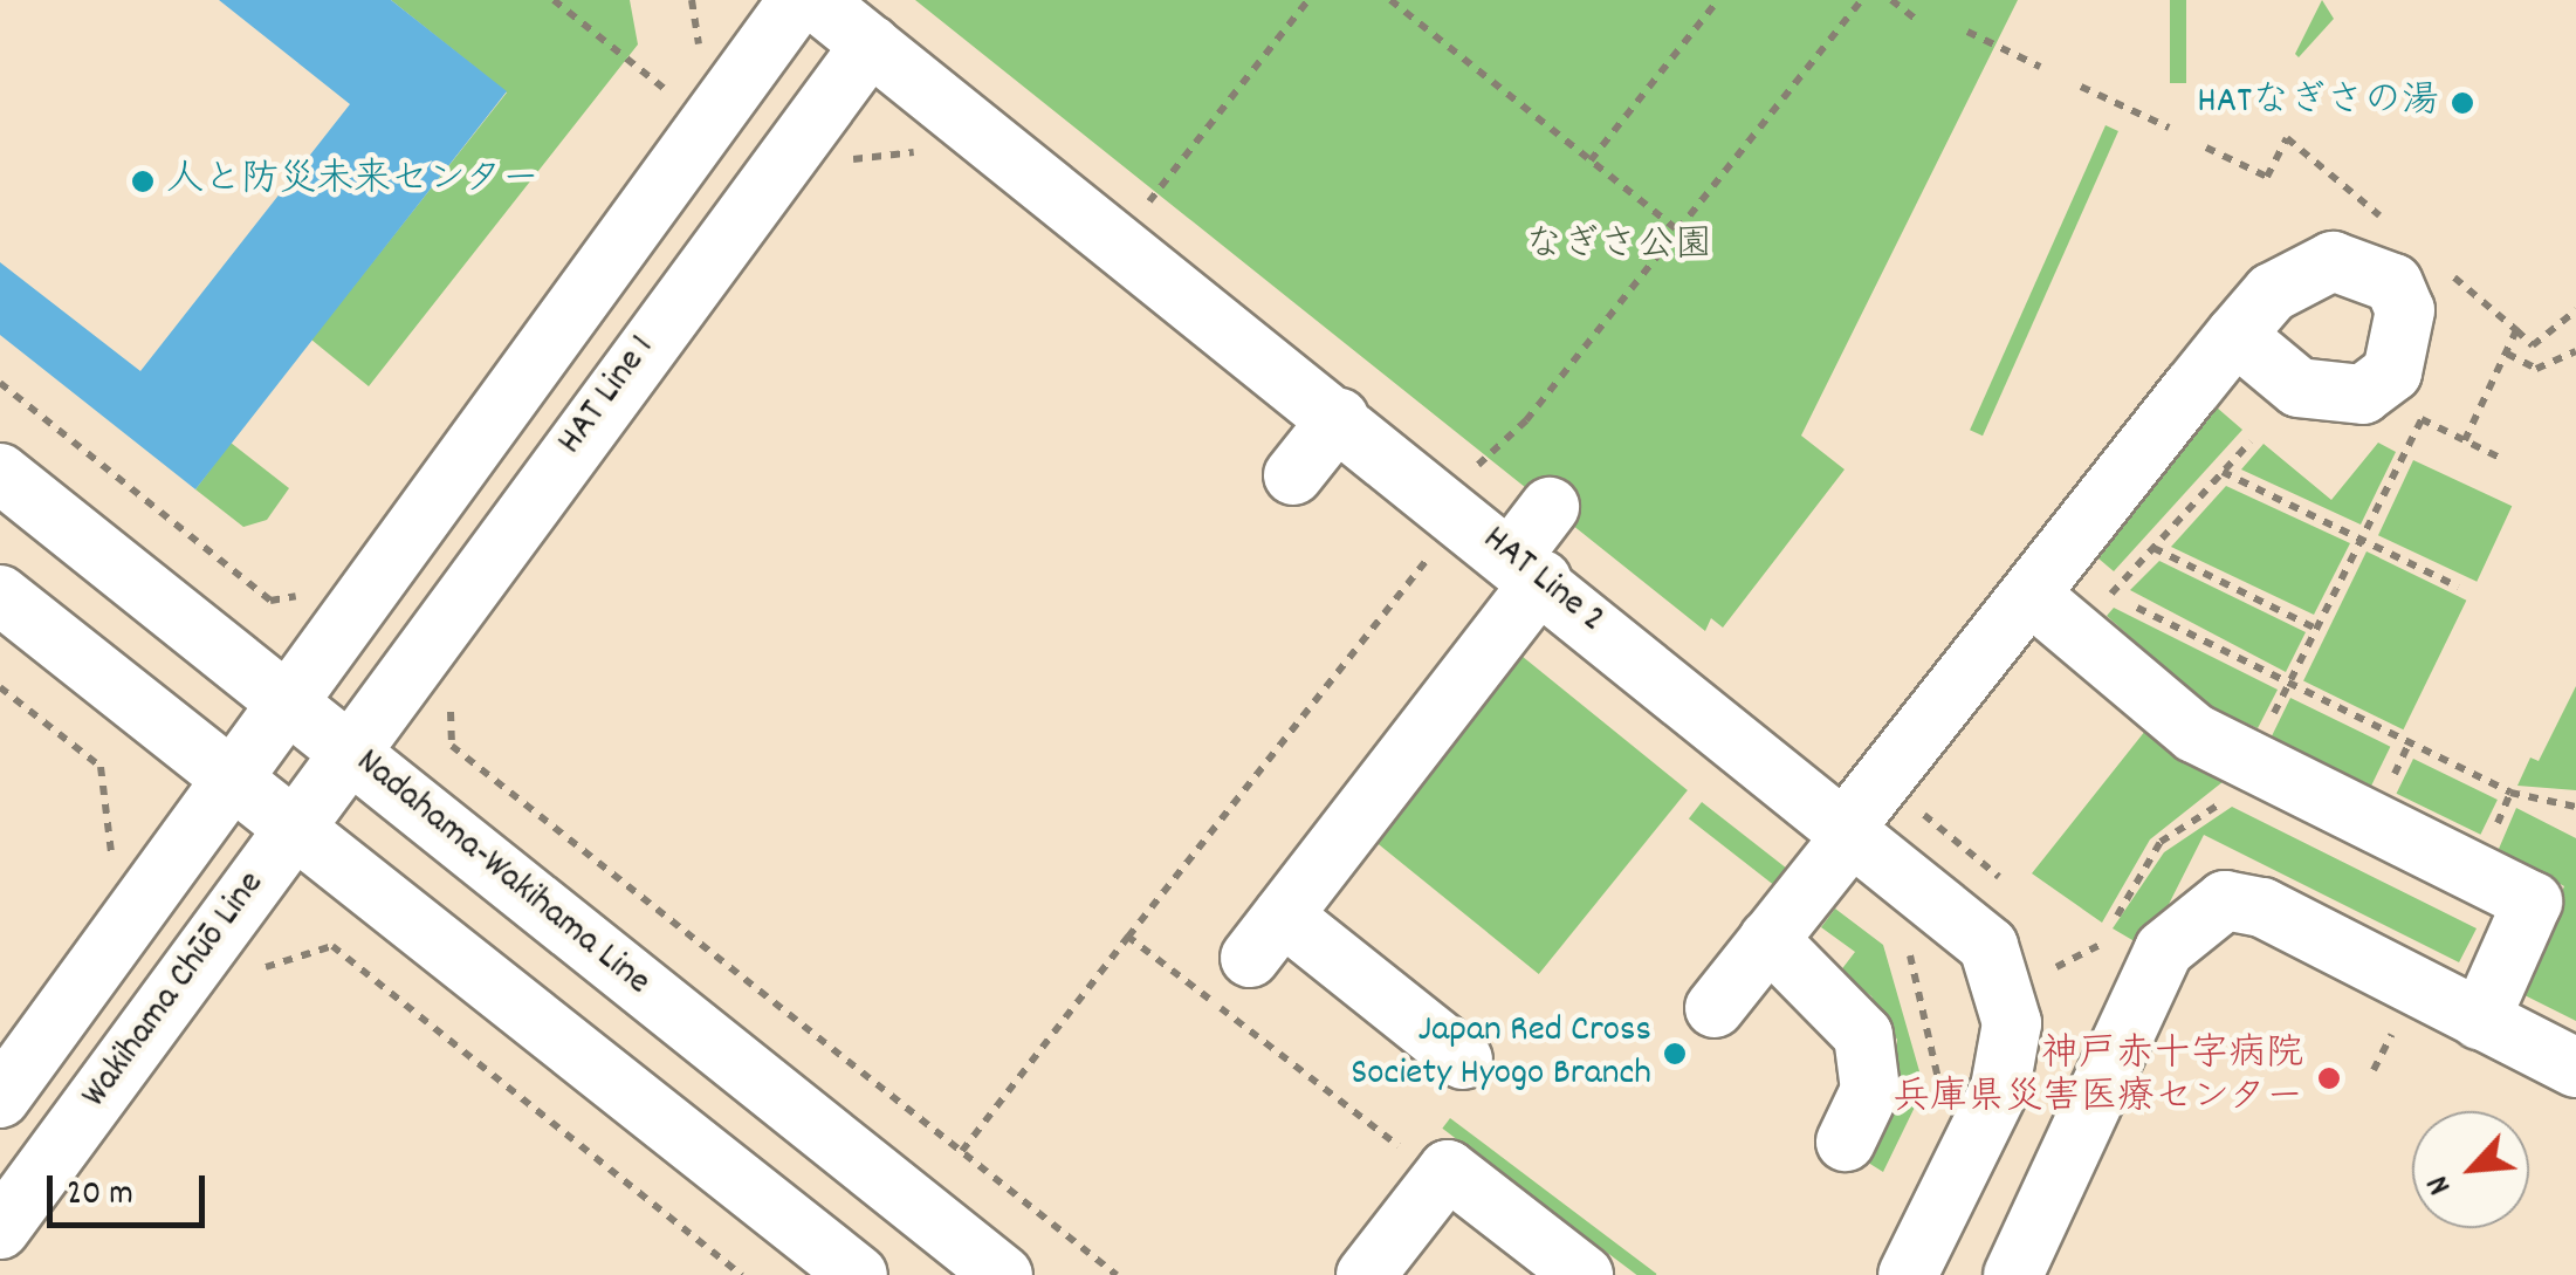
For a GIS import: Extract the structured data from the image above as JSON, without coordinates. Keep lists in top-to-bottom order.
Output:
{
  "streets": {
    "street": [
      "HAT Line 1",
      "HAT Line 2",
      "Nadahama-Wakihama Line",
      "Wakihama Chūō Line"
    ]
  },
  "crossings": [
    ["HAT Line 1", "HAT Line 2"],
    ["HAT Line 1", "Nadahama-Wakihama Line"],
    ["HAT Line 1", "Wakihama Chūō Line"],
    ["Nadahama-Wakihama Line", "Wakihama Chūō Line"]
  ],
  "parks": ["なぎさ公園"],
  "places": [
    "HATなぎさの湯",
    "人と防災未来センター",
    "Japan Red Cross Society Hyogo Branch",
    "神戸赤十字病院 兵庫県災害医療センター"
  ],
  "scale_bar": "20 m",
  "north": "bottom left"
}
